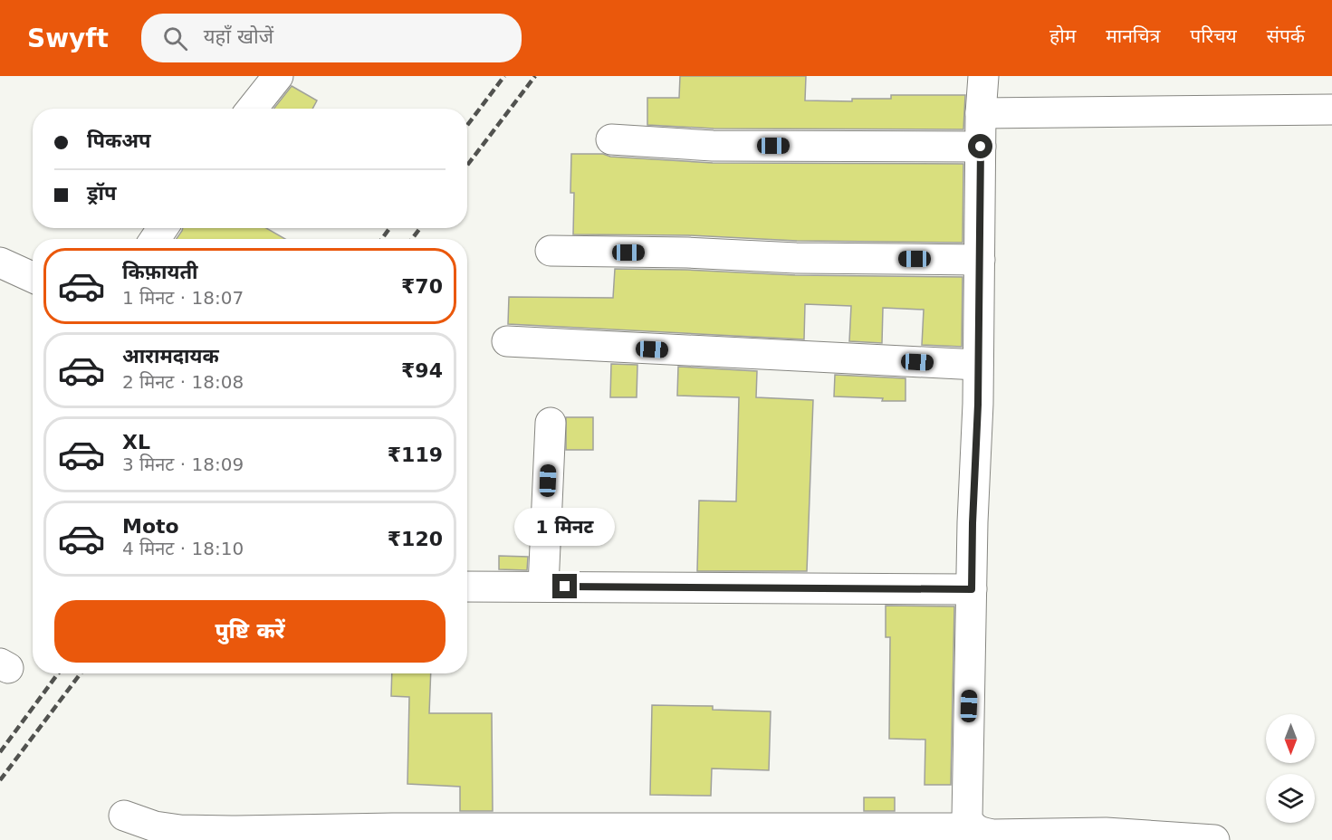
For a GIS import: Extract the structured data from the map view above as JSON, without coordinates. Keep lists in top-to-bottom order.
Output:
{
  "north": "bottom",
  "page": {
    "header": "Swyft",
    "search": "यहाँ खोजें",
    "nav": [
      "होम",
      "मानचित्र",
      "परिचय",
      "संपर्क"
    ],
    "banner": ["पिकअप", "ड्रॉप"],
    "list": [
      {
        "name": "किफ़ायती",
        "note": "1 मिनट · 18:07",
        "value": "₹70"
      },
      {
        "name": "आरामदायक",
        "note": "2 मिनट · 18:08",
        "value": "₹94"
      },
      {
        "name": "XL",
        "note": "3 मिनट · 18:09",
        "value": "₹119"
      },
      {
        "name": "Moto",
        "note": "4 मिनट · 18:10",
        "value": "₹120"
      }
    ],
    "bubble": "1 मिनट",
    "buttons": "पुष्टि करें"
  }
}
